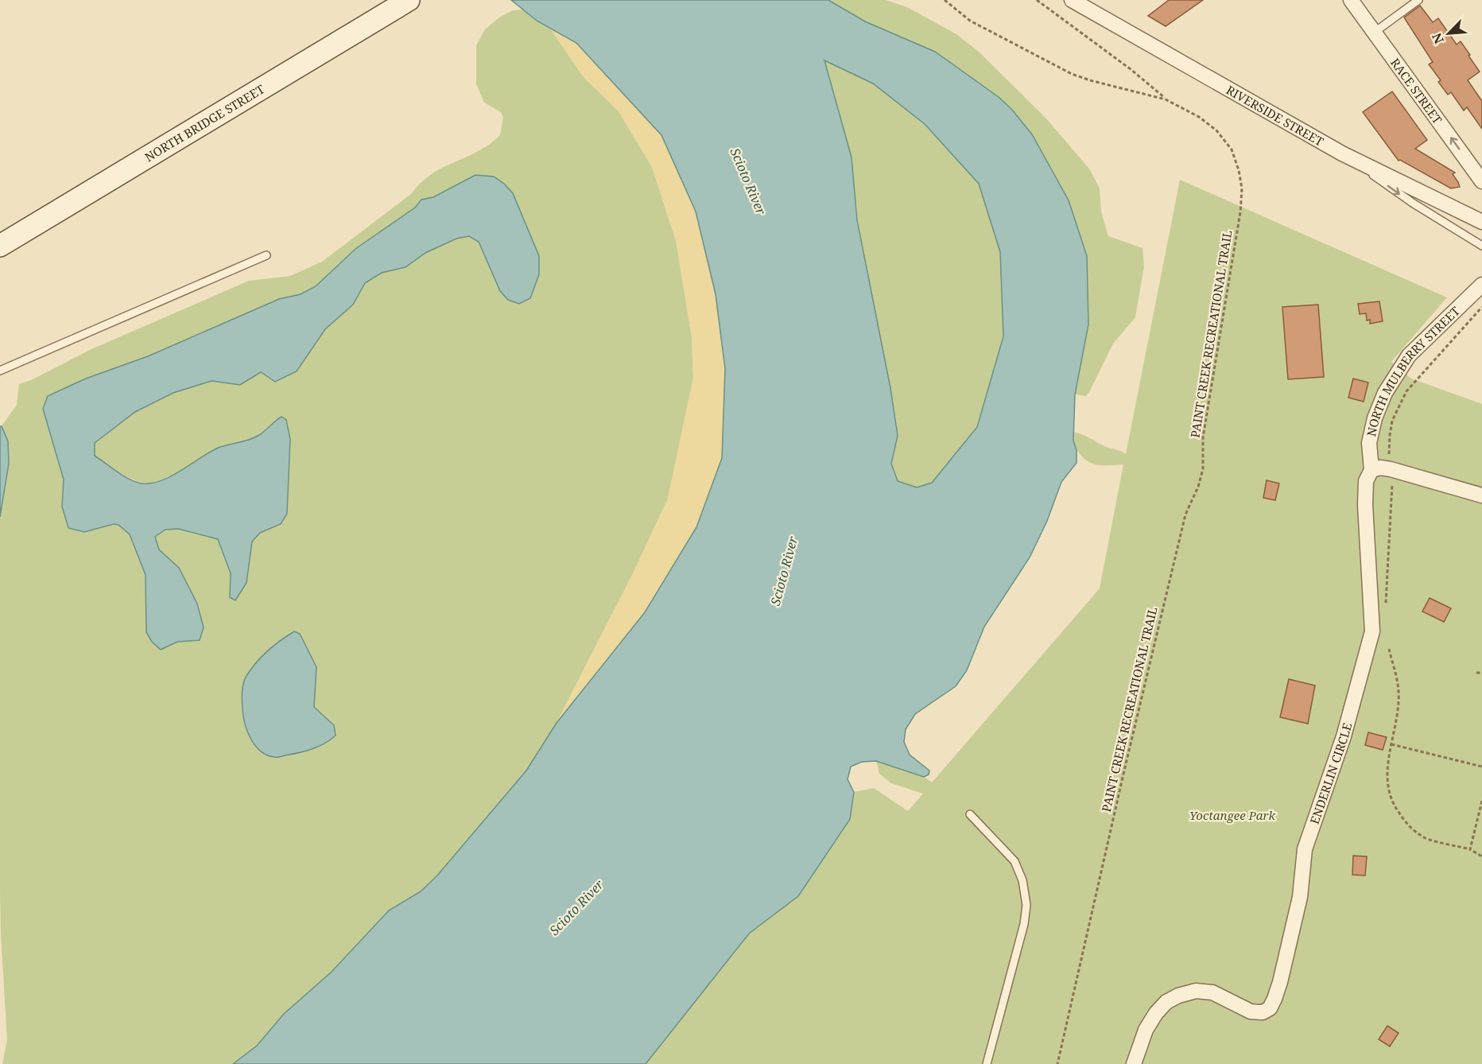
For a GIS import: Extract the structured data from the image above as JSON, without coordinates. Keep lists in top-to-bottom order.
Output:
{
  "streets": {
    "main road": ["NORTH BRIDGE STREET"],
    "street": [
      "RACE STREET",
      "RIVERSIDE STREET",
      "NORTH MULBERRY STREET",
      "ENDERLIN CIRCLE"
    ],
    "path": ["PAINT CREEK RECREATIONAL TRAIL"]
  },
  "crossings": [
    ["NORTH MULBERRY STREET", "ENDERLIN CIRCLE"]
  ],
  "one_way": ["RACE STREET"],
  "water": ["Scioto River"],
  "parks": ["Yoctangee Park"],
  "north": "bottom left"
}
